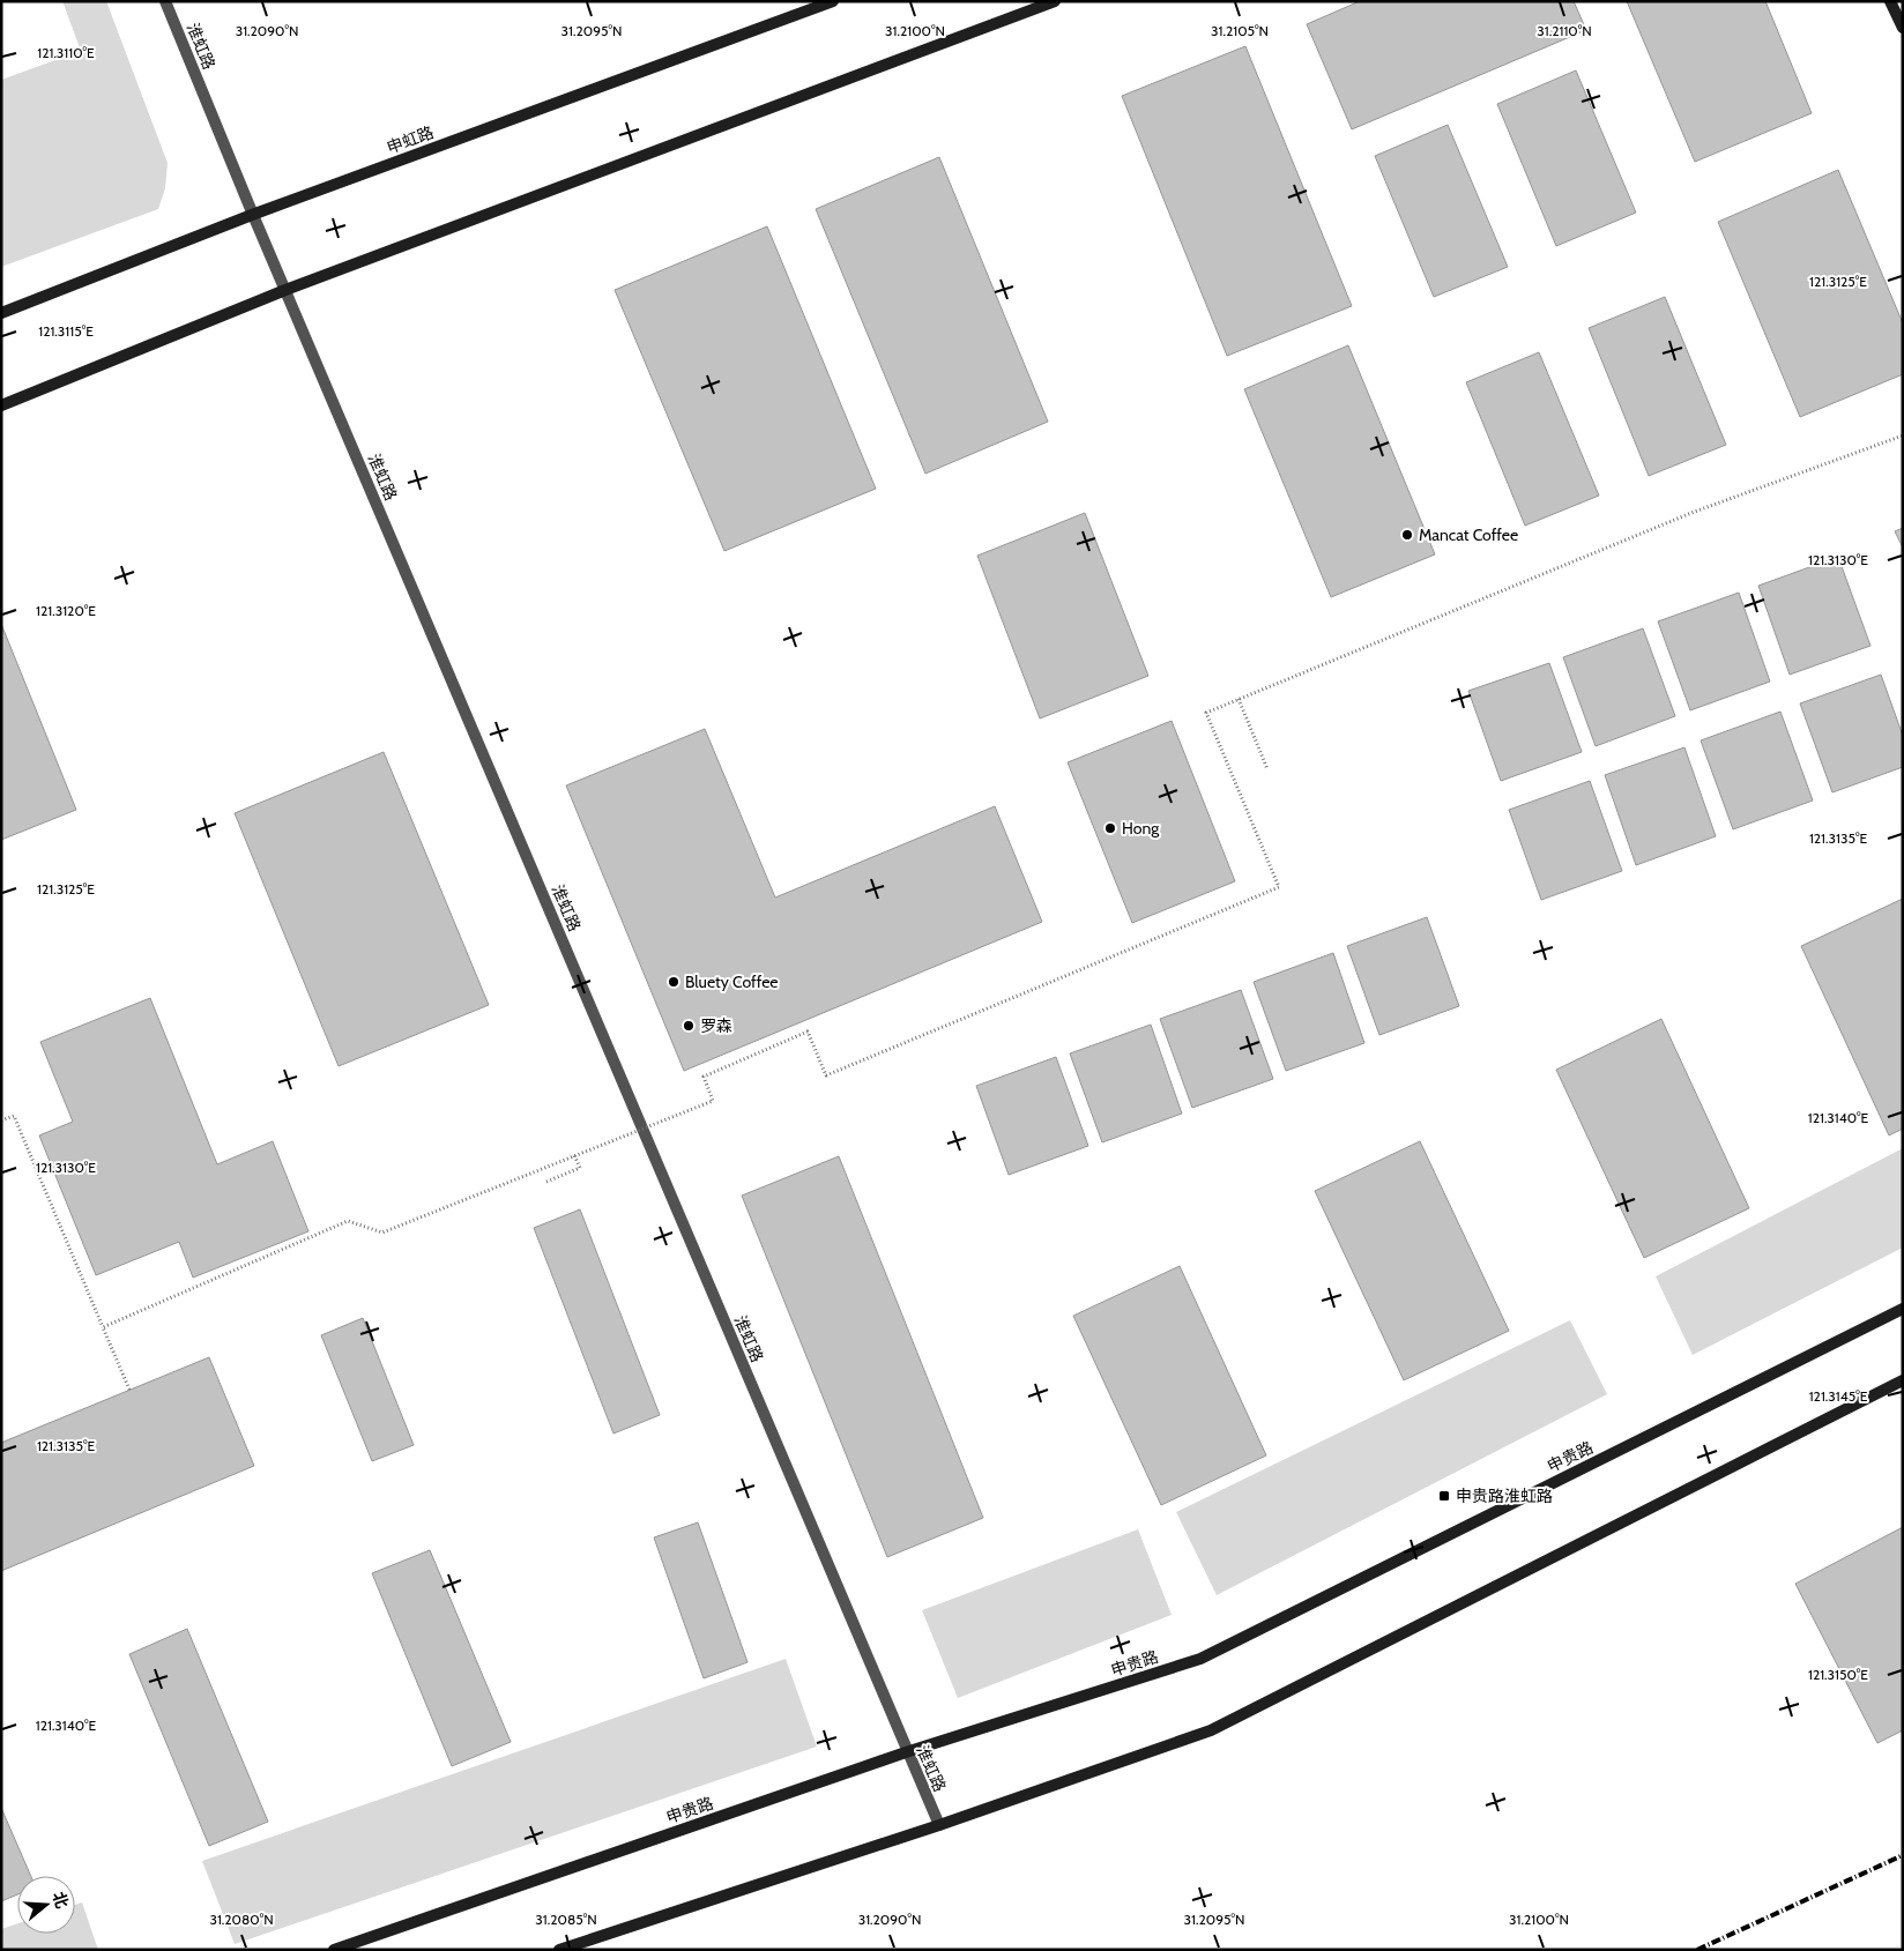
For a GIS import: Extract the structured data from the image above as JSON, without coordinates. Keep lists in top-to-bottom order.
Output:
{
  "streets": {
    "main road": ["申虹路", "申贵路"],
    "street": ["淮虹路"]
  },
  "crossings": [
    ["淮虹路", "申虹路"],
    ["淮虹路", "申贵路"]
  ],
  "places": {
    "other": [
      "Mancat Coffee",
      "Hong",
      "Bluety Coffee",
      "罗森"
    ],
    "transit": ["申贵路淮虹路"]
  },
  "north": "right",
  "coordinates": [
    "31.2090°N",
    "31.2095°N",
    "31.2100°N",
    "31.2105°N",
    "31.2110°N",
    "121.3110°E",
    "121.3125°E",
    "121.3115°E",
    "121.3130°E",
    "121.3120°E",
    "121.3135°E",
    "121.3140°E",
    "121.3145°E",
    "121.3150°E",
    "31.2080°N",
    "31.2085°N"
  ]
}
